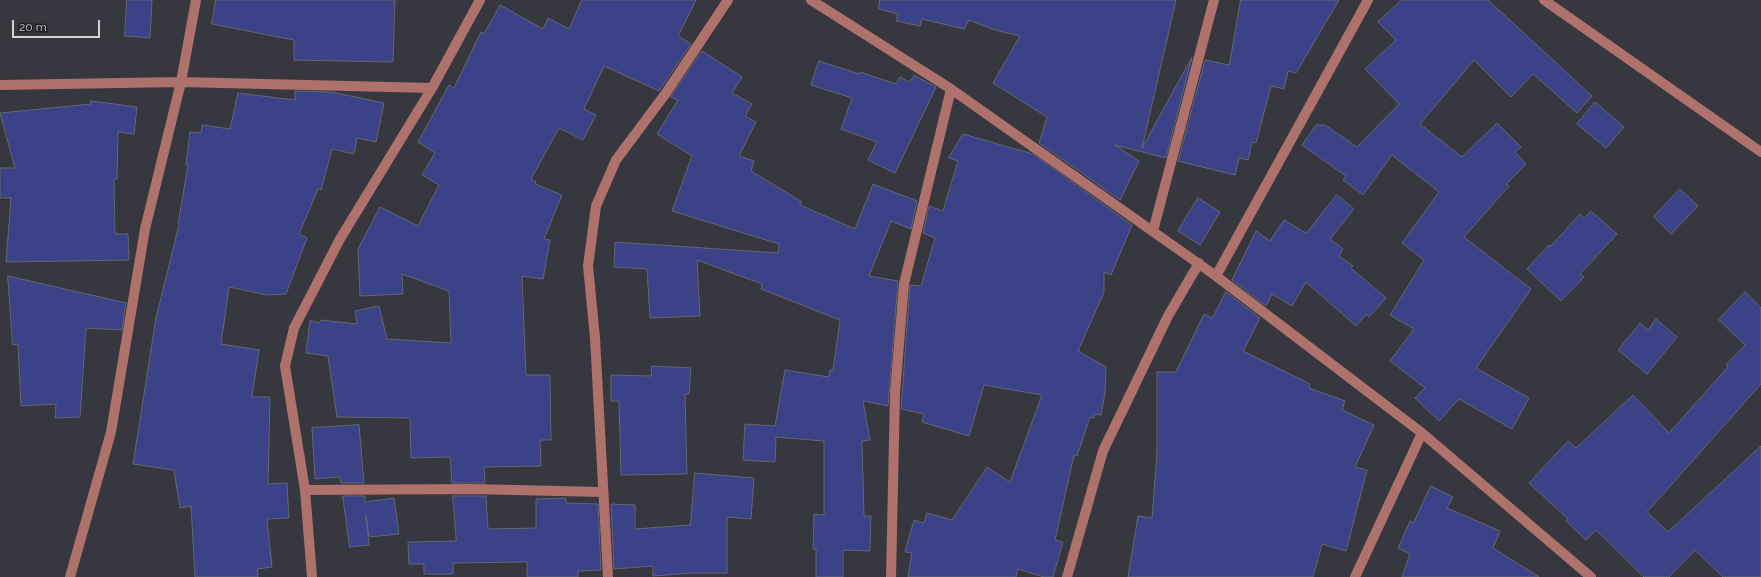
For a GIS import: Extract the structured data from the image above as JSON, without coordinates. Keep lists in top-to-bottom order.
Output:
{
  "scale_bar": "20 m"
}
